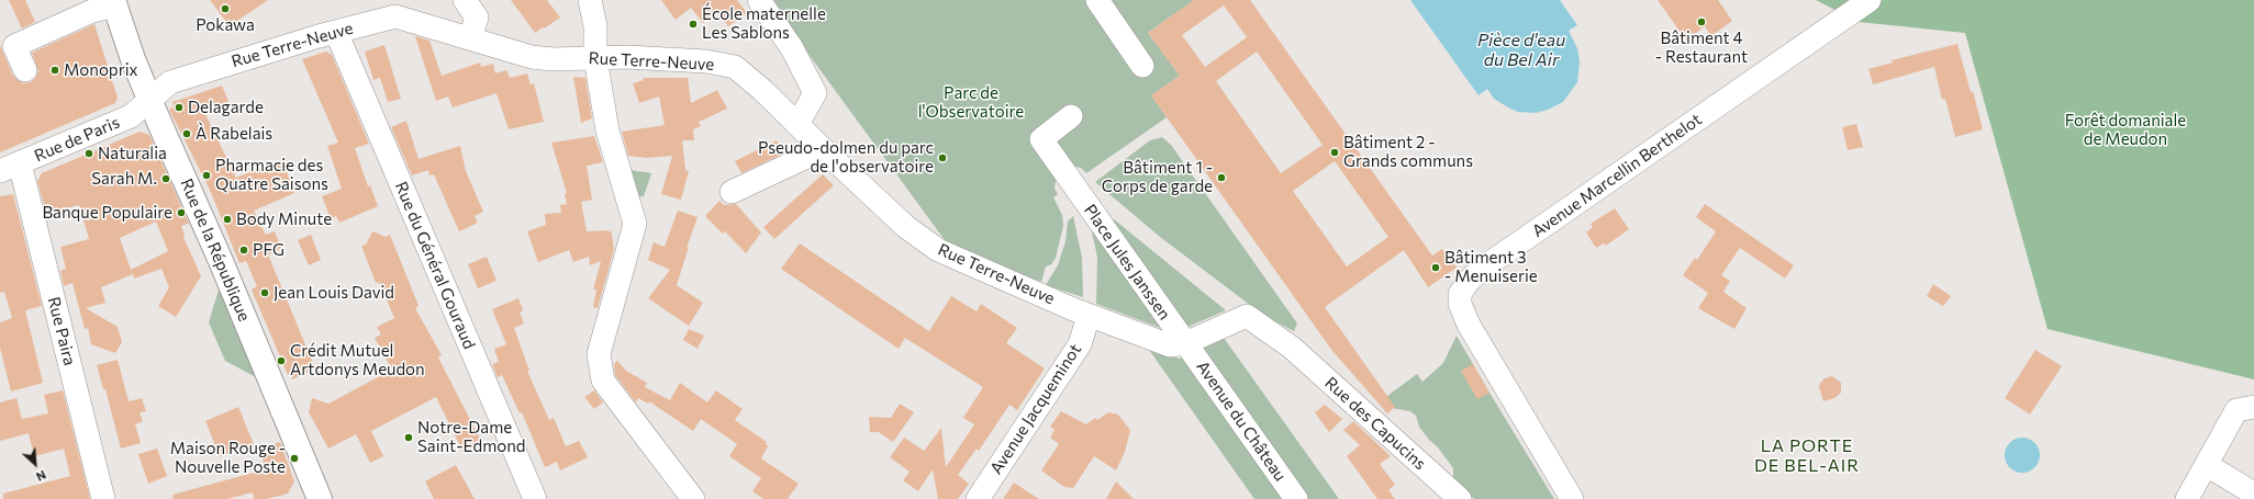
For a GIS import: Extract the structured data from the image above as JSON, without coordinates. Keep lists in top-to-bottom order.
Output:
{
  "streets": {
    "main road": ["Rue de la République"],
    "street": [
      "Rue Terre-Neuve",
      "Rue de Paris",
      "Avenue Marcellin Berthelot",
      "Place Jules Janssen",
      "Rue du Général Gouraud",
      "Rue Paira",
      "Avenue Jacqueminot",
      "Avenue du Château",
      "Rue des Capucins"
    ]
  },
  "crossings": [
    ["Rue Terre-Neuve", "Rue de Paris"],
    ["Rue Terre-Neuve", "Rue de la République"],
    ["Rue Terre-Neuve", "Place Jules Janssen"],
    ["Rue Terre-Neuve", "Rue du Général Gouraud"],
    ["Rue Terre-Neuve", "Avenue Jacqueminot"],
    ["Rue de Paris", "Rue de la République"],
    ["Rue de Paris", "Rue Paira"],
    ["Place Jules Janssen", "Avenue Jacqueminot"],
    ["Place Jules Janssen", "Avenue du Château"],
    ["Place Jules Janssen", "Rue des Capucins"]
  ],
  "districts": ["LA PORTE DE BEL-AIR"],
  "water": ["Pièce d'eau du Bel Air"],
  "parks": ["Parc de l'Observatoire", "Forêt domaniale de Meudon"],
  "places": [
    "Pokawa",
    "Bâtiment 4 - Restaurant",
    "École maternelle Les Sablons",
    "Monoprix",
    "Delagarde",
    "À Rabelais",
    "Bâtiment 2 - Grands communs",
    "Naturalia",
    "Pseudo-dolmen du parc de l'observatoire",
    "Pharmacie des Quatre Saisons",
    "Bâtiment 1 - Corps de garde",
    "Sarah M.",
    "Banque Populaire",
    "Body Minute",
    "PFG",
    "Bâtiment 3 - Menuiserie",
    "Jean Louis David",
    "Crédit Mutuel Artdonys Meudon",
    "Notre-Dame Saint-Edmond",
    "Maison Rouge - Nouvelle Poste"
  ],
  "north": "bottom right"
}
